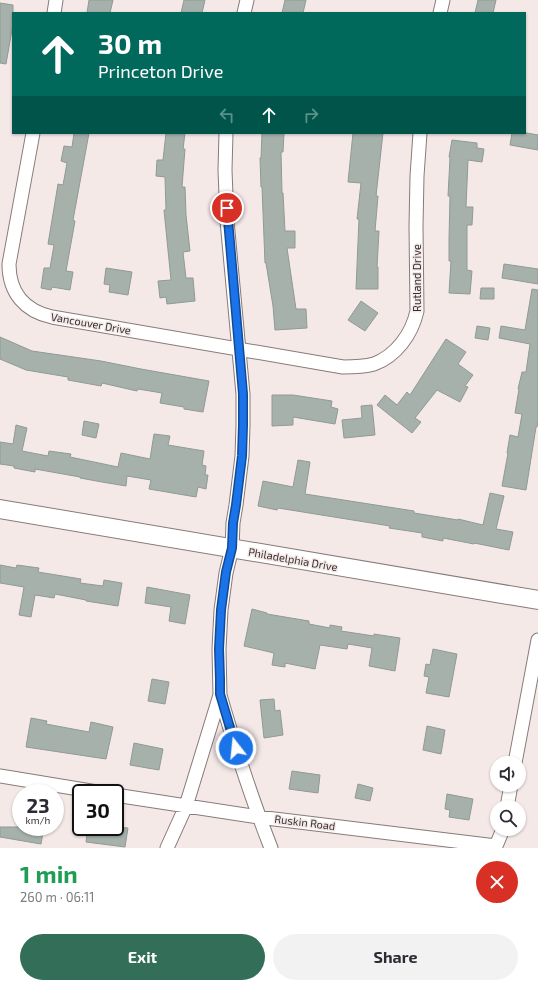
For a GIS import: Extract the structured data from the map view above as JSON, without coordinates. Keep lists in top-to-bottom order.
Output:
{
  "streets": {
    "main road": ["Philadelphia Drive"],
    "street": ["Rutland Drive", "Vancouver Drive", "Ruskin Road"]
  },
  "crossings": [
    ["Rutland Drive", "Vancouver Drive"]
  ],
  "page": {
    "turn": ["30 m", "Princeton Drive"],
    "speed": "23 km/h",
    "limit": "30",
    "heading": ["1 min", "260 m · 06:11"],
    "buttons": ["Exit", "Share"]
  }
}
